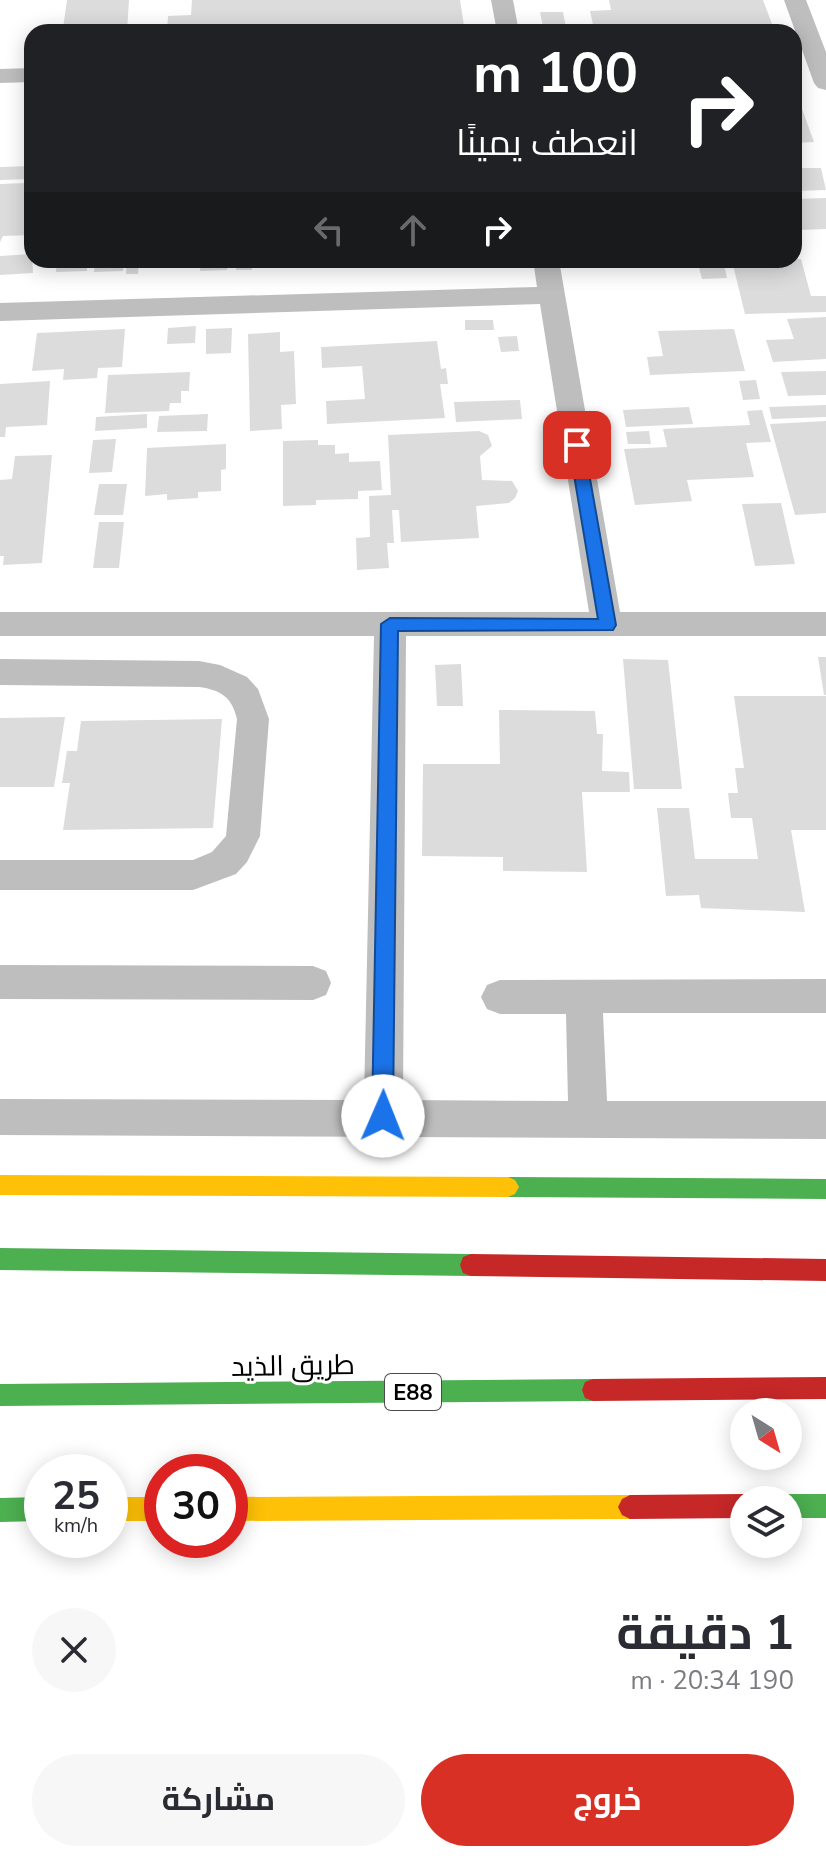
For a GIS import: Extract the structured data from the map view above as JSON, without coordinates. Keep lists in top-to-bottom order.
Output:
{
  "streets": {
    "highway": ["طريق الذيد", "E88"]
  },
  "north": "bottom right",
  "page": {
    "turn": ["100 m", "انعطف يمينًا"],
    "speed": "25 km/h",
    "limit": "30",
    "heading": ["1 دقيقة", "190 m · 20:34"],
    "buttons": ["خروج", "مشاركة"]
  }
}
